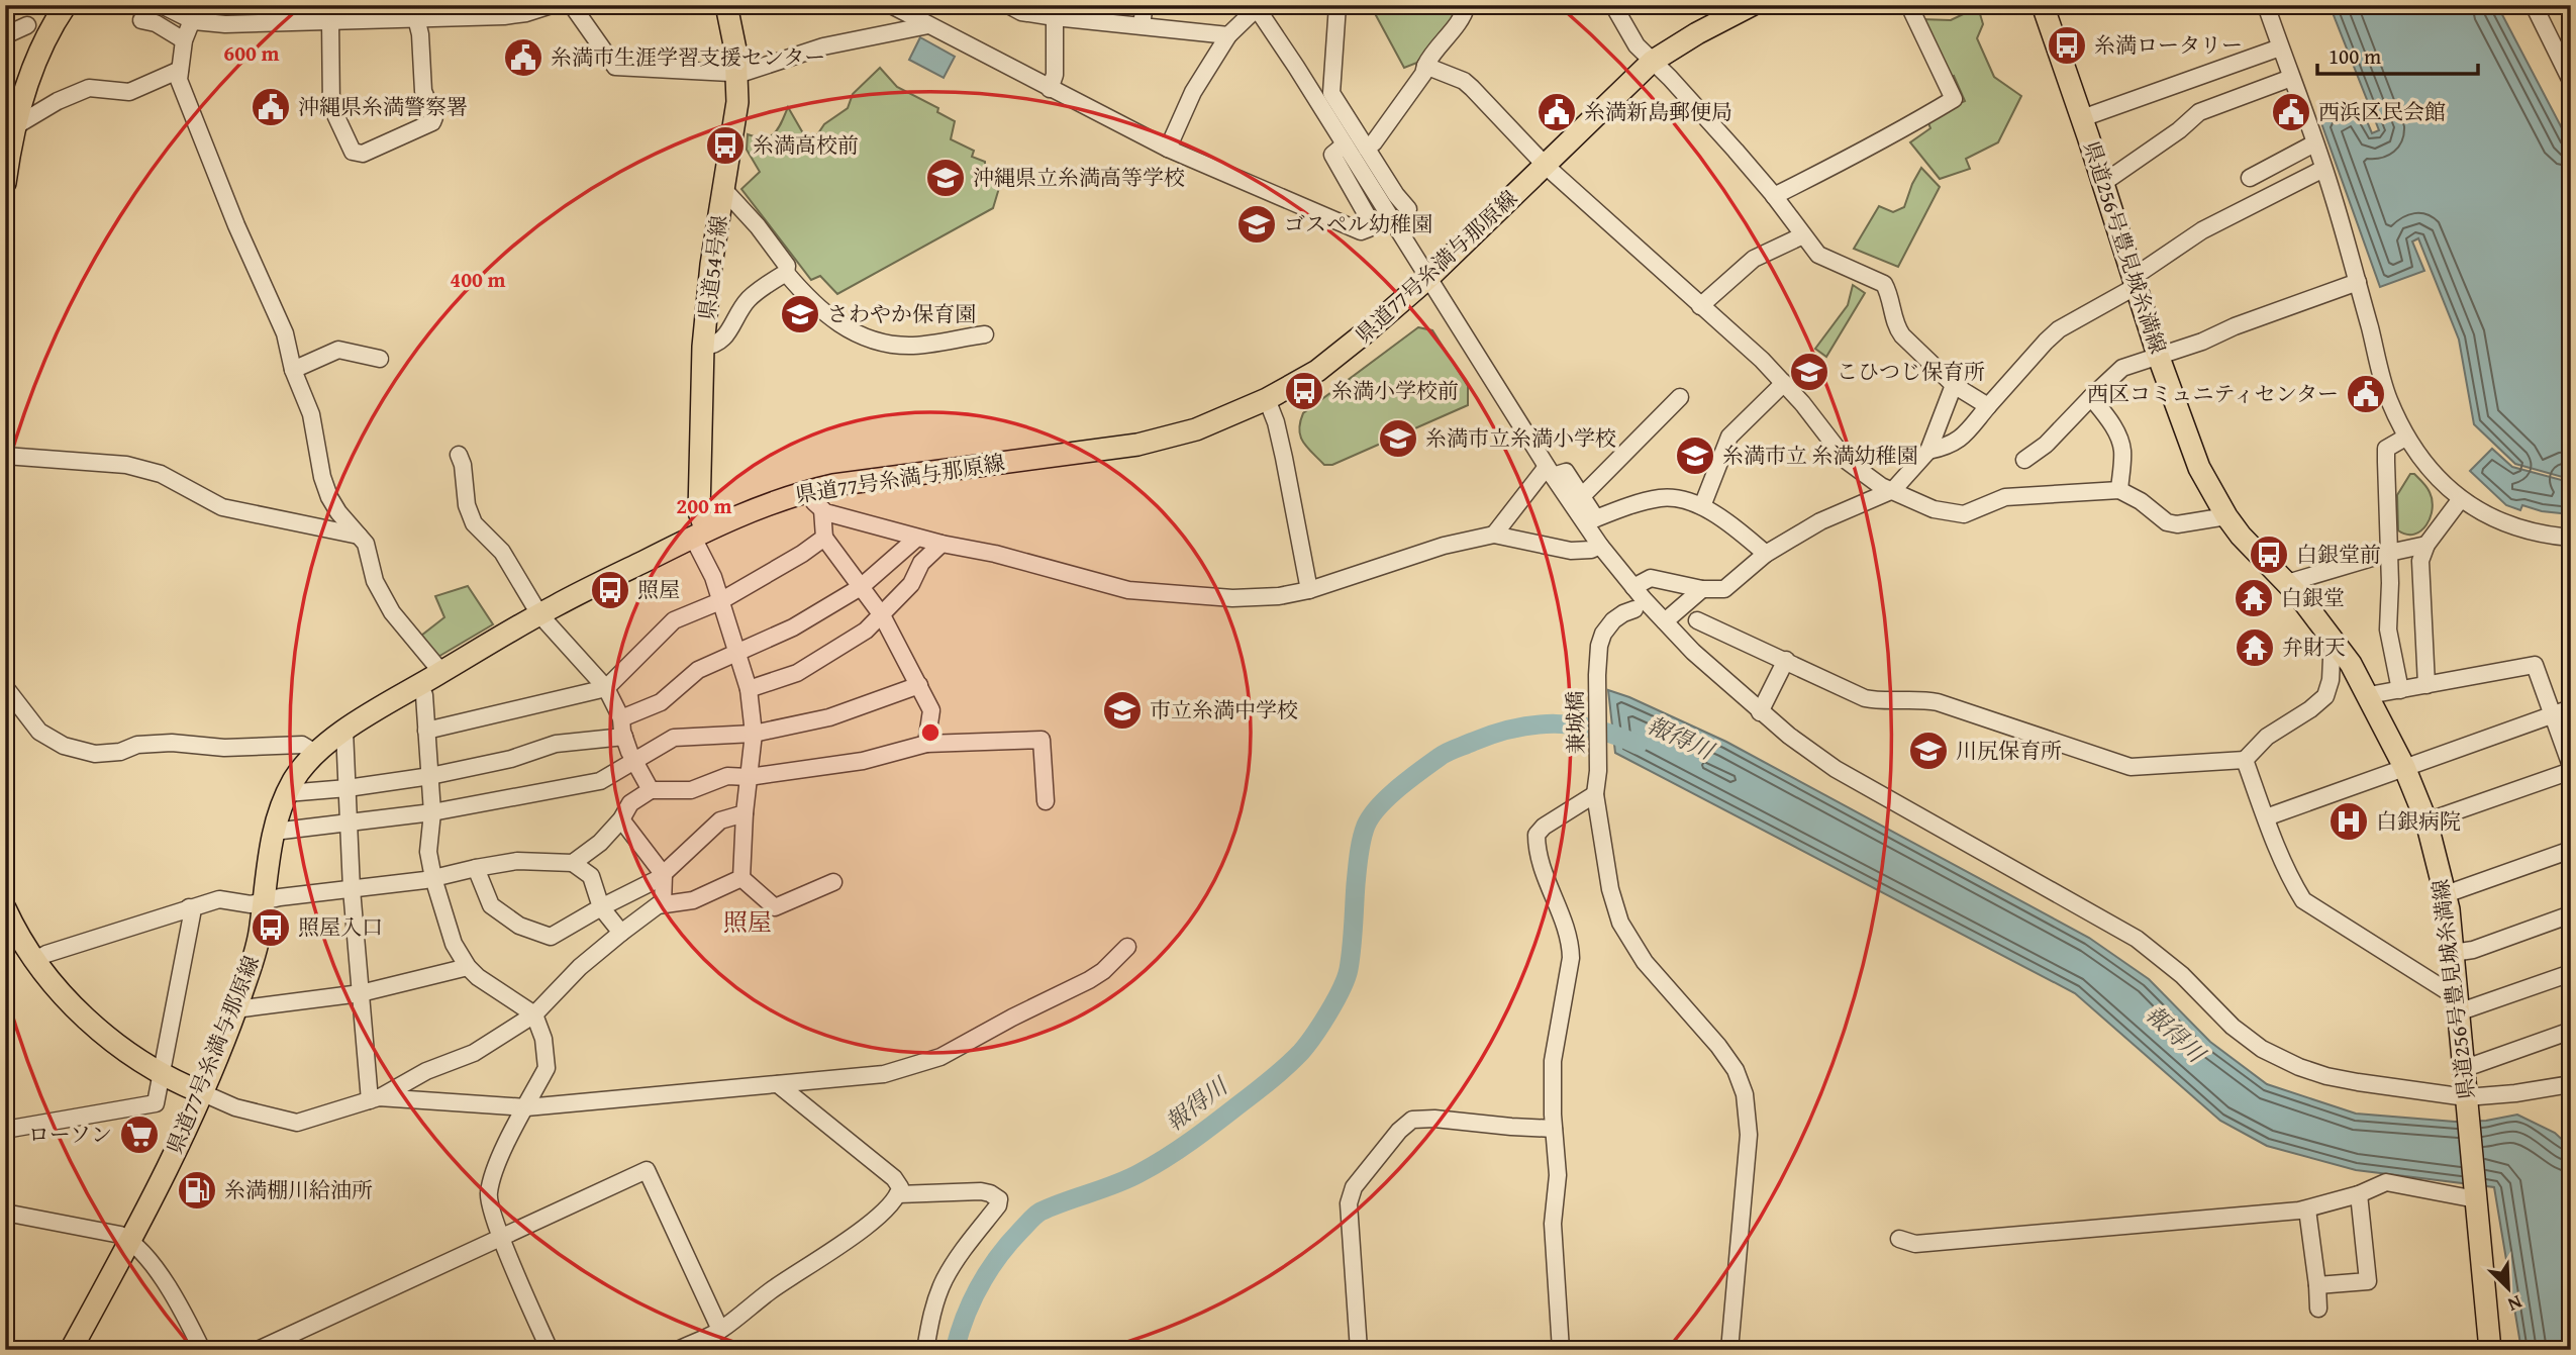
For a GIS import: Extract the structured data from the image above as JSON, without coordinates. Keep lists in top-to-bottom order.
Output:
{
  "streets": {
    "main road": ["県道256号豊見城糸満線", "県道77号糸満与那原線", "県道54号線"],
    "street": ["兼城橋"]
  },
  "crossings": [
    ["県道77号糸満与那原線", "県道54号線"]
  ],
  "districts": ["照屋"],
  "water": ["報得川"],
  "places": {
    "bus stop": [
      "糸満ロータリー",
      "糸満高校前",
      "糸満小学校前",
      "白銀堂前",
      "照屋",
      "照屋入口"
    ],
    "public building": [
      "糸満市生涯学習支援センター",
      "沖縄県糸満警察署",
      "糸満新島郵便局",
      "西浜区民会館",
      "西区コミュニティセンター"
    ],
    "school or university": [
      "沖縄県立糸満高等学校",
      "ゴスペル幼稚園",
      "さわやか保育園",
      "こひつじ保育所",
      "糸満市立糸満小学校",
      "糸満市立 糸満幼稚園",
      "市立糸満中学校",
      "川尻保育所"
    ],
    "temple": ["白銀堂", "弁財天"],
    "hospital": ["白銀病院"],
    "supermarket": ["ローソン"],
    "fuel station": ["糸満棚川給油所"]
  },
  "scale_bar": "100 m",
  "north": "bottom right",
  "rings": ["600 m", "400 m", "200 m"]
}
